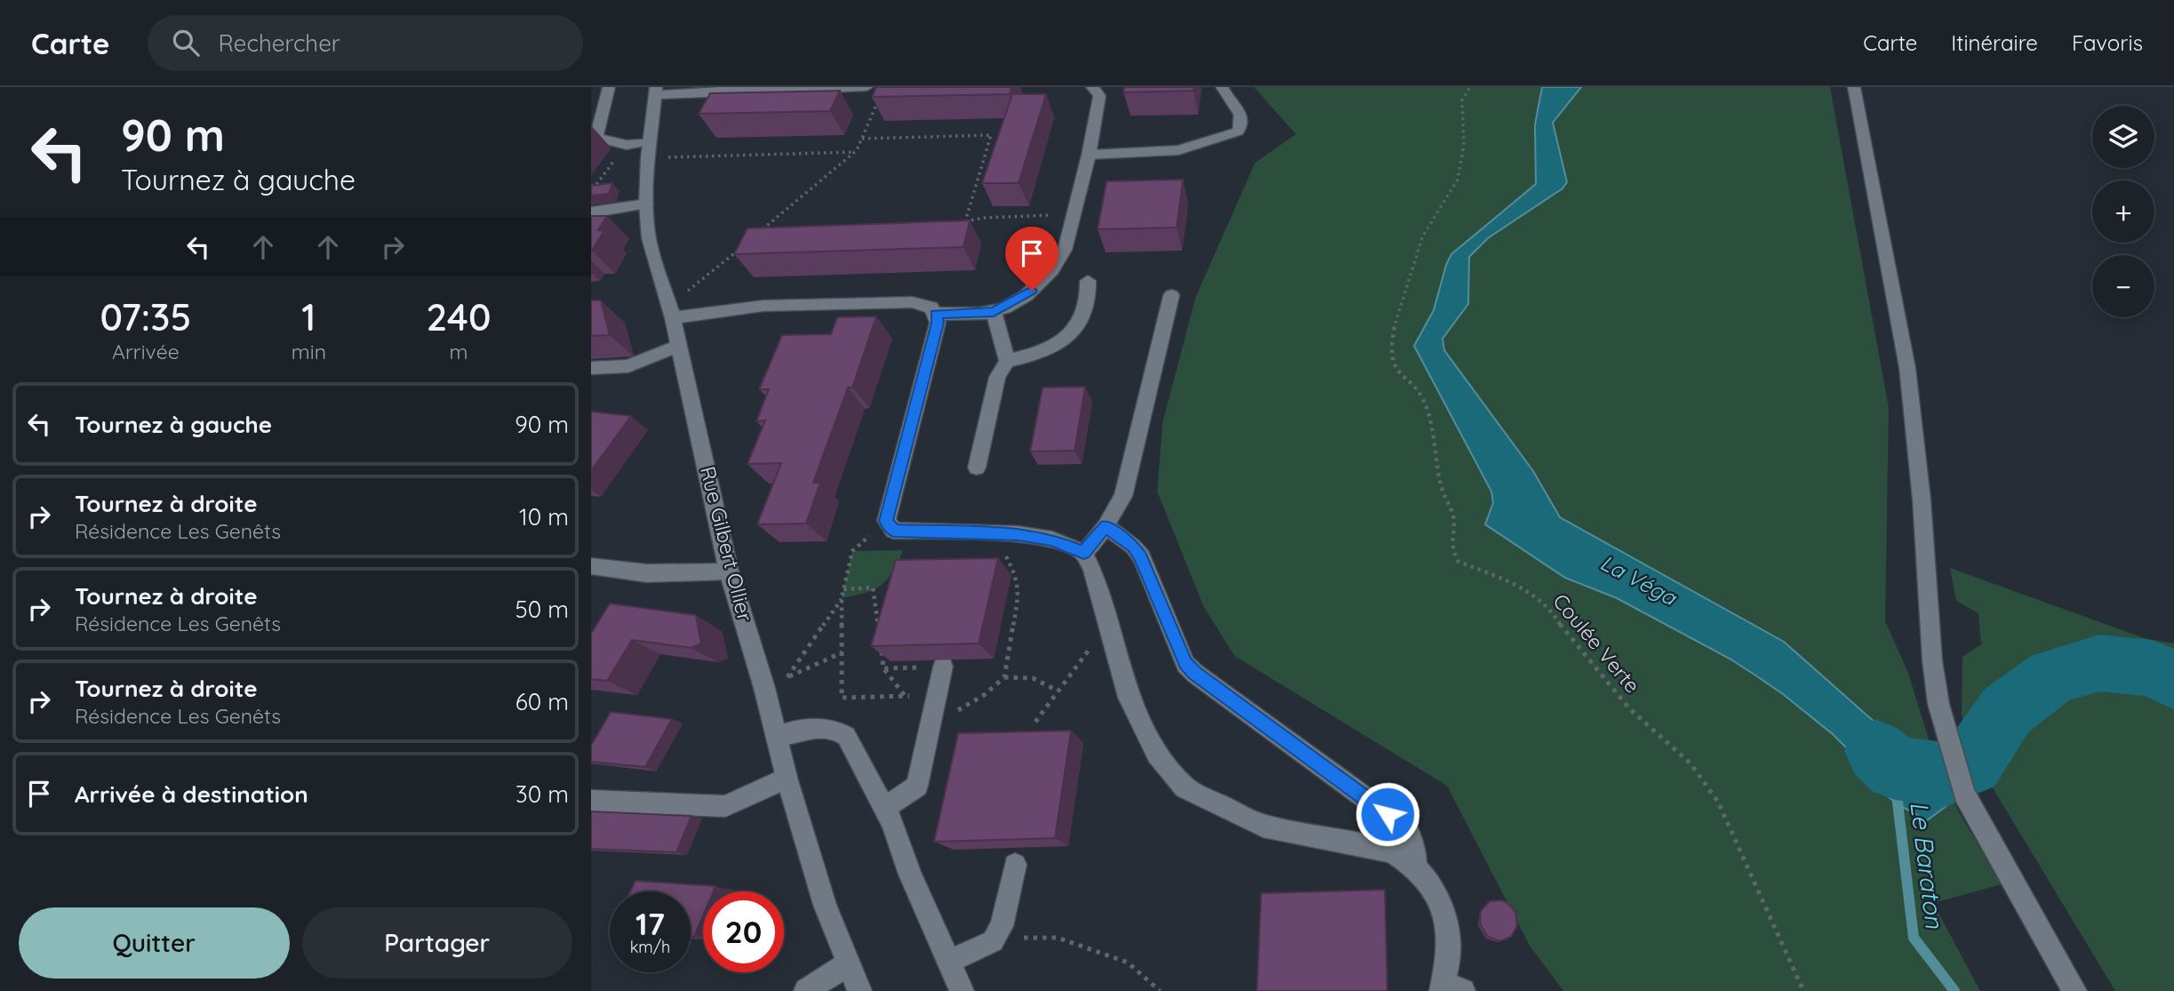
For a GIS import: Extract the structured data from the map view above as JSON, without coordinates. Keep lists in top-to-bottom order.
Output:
{
  "streets": {
    "street": ["Rue Gilbert Ollier"],
    "path": ["Coulée Verte"]
  },
  "water": ["La Véga", "Le Baraton"],
  "page": {
    "header": "Carte",
    "search": "Rechercher",
    "nav": ["Carte", "Itinéraire", "Favoris"],
    "turn": ["90 m", "Tournez à gauche"],
    "map_buttons": ["+", "−"],
    "eta": [
      "07:35",
      "Arrivée",
      "1",
      "min",
      "240",
      "m"
    ],
    "list": [
      {
        "name": "Tournez à gauche",
        "value": "90 m"
      },
      {
        "name": "Tournez à droite",
        "note": "Résidence Les Genêts",
        "value": "10 m"
      },
      {
        "name": "Tournez à droite",
        "note": "Résidence Les Genêts",
        "value": "50 m"
      },
      {
        "name": "Tournez à droite",
        "note": "Résidence Les Genêts",
        "value": "60 m"
      },
      {
        "name": "Arrivée à destination",
        "value": "30 m"
      }
    ],
    "speed": "17 km/h",
    "limit": "20",
    "buttons": ["Quitter", "Partager"]
  }
}
